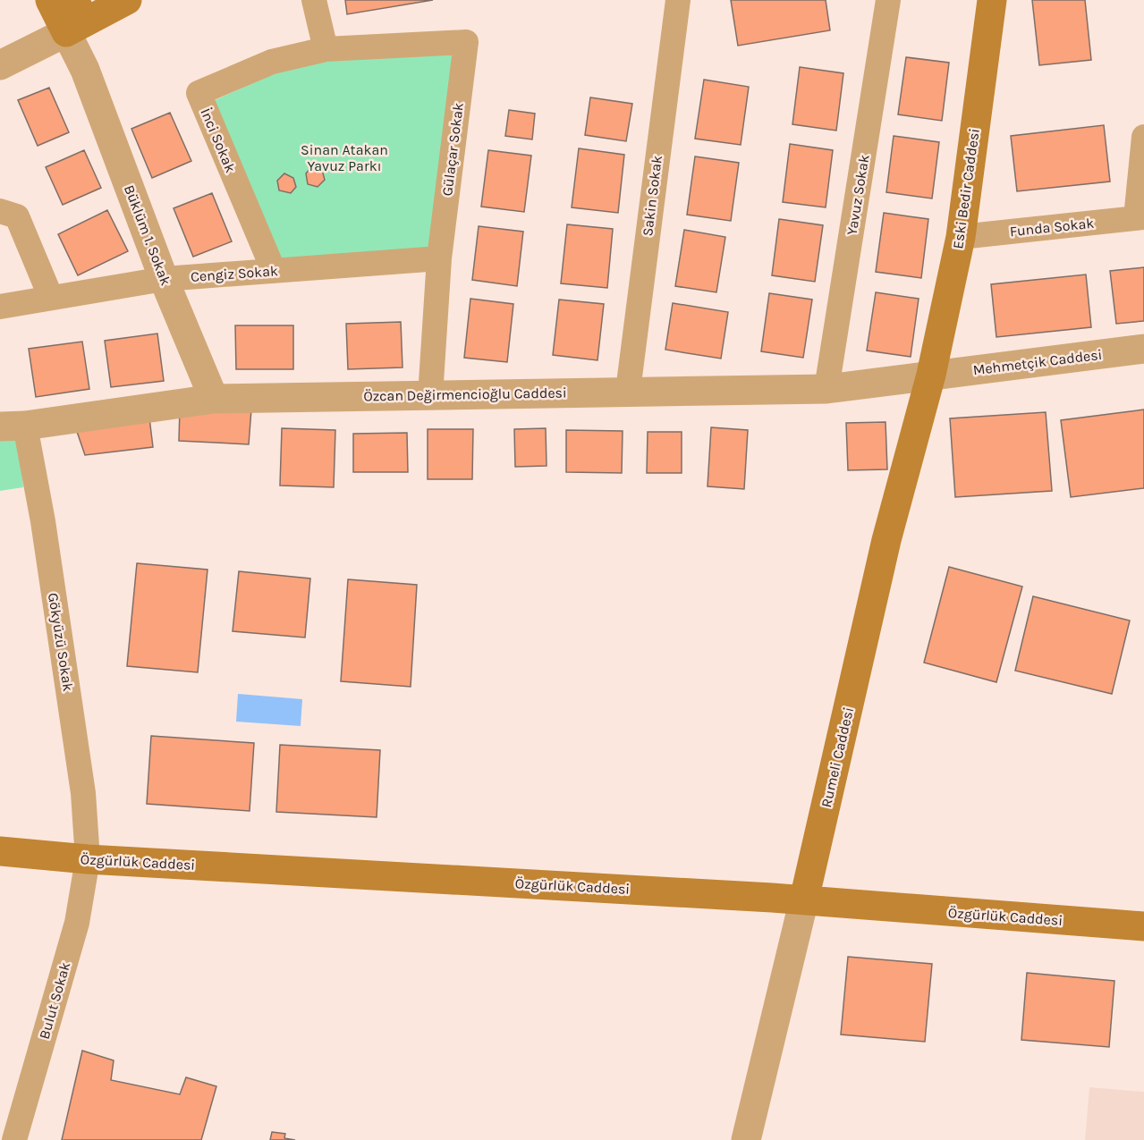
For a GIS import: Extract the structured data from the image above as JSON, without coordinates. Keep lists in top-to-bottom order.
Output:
{
  "streets": {
    "main road": ["Eski Bedir Caddesi", "Rumeli Caddesi", "Özgürlük Caddesi"],
    "street": [
      "İnci Sokak",
      "Gülaçar Sokak",
      "Yavuz Sokak",
      "Sakin Sokak",
      "Funda Sokak",
      "Büklüm 1. Sokak",
      "Cengiz Sokak",
      "Mehmetçik Caddesi",
      "Özcan Değirmencioğlu Caddesi",
      "Gökyüzü Sokak",
      "Bulut Sokak"
    ]
  },
  "crossings": [
    ["İnci Sokak", "Gülaçar Sokak"],
    ["İnci Sokak", "Cengiz Sokak"],
    ["Gülaçar Sokak", "Cengiz Sokak"],
    ["Gülaçar Sokak", "Özcan Değirmencioğlu Caddesi"],
    ["Eski Bedir Caddesi", "Funda Sokak"],
    ["Eski Bedir Caddesi", "Mehmetçik Caddesi"],
    ["Eski Bedir Caddesi", "Özcan Değirmencioğlu Caddesi"],
    ["Eski Bedir Caddesi", "Rumeli Caddesi"],
    ["Yavuz Sokak", "Özcan Değirmencioğlu Caddesi"],
    ["Sakin Sokak", "Özcan Değirmencioğlu Caddesi"],
    ["Büklüm 1. Sokak", "Cengiz Sokak"],
    ["Büklüm 1. Sokak", "Özcan Değirmencioğlu Caddesi"],
    ["Mehmetçik Caddesi", "Özcan Değirmencioğlu Caddesi"],
    ["Mehmetçik Caddesi", "Rumeli Caddesi"],
    ["Özcan Değirmencioğlu Caddesi", "Gökyüzü Sokak"],
    ["Özcan Değirmencioğlu Caddesi", "Rumeli Caddesi"],
    ["Gökyüzü Sokak", "Özgürlük Caddesi"],
    ["Gökyüzü Sokak", "Bulut Sokak"],
    ["Rumeli Caddesi", "Özgürlük Caddesi"],
    ["Özgürlük Caddesi", "Bulut Sokak"]
  ],
  "parks": ["Sinan Atakan Yavuz Parkı"]
}
